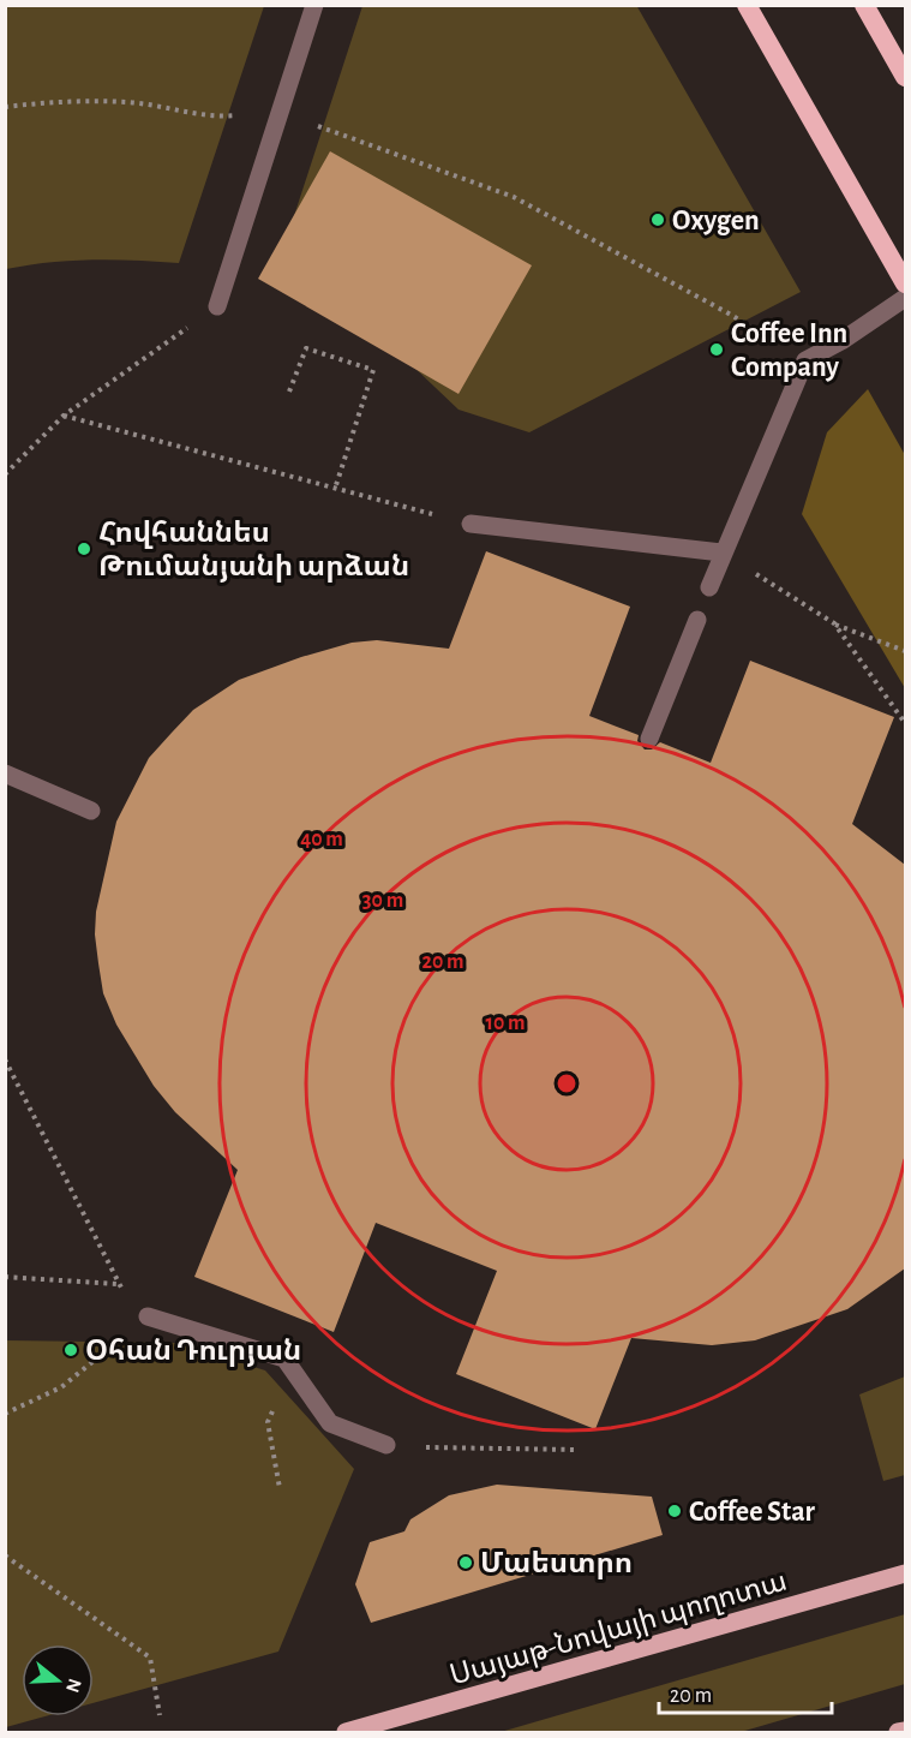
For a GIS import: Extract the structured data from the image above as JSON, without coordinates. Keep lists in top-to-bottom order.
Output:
{
  "streets": {
    "main road": ["Սայաթ-Նովայի պողոտա"]
  },
  "places": [
    "Oxygen",
    "Coffee Inn Company",
    "Հովհաննես Թումանյանի արձան",
    "Օհան Դուրյան",
    "Coffee Star",
    "Մաեստրո"
  ],
  "scale_bar": "20 m",
  "north": "right",
  "rings": [
    "40 m",
    "30 m",
    "20 m",
    "10 m"
  ]
}
